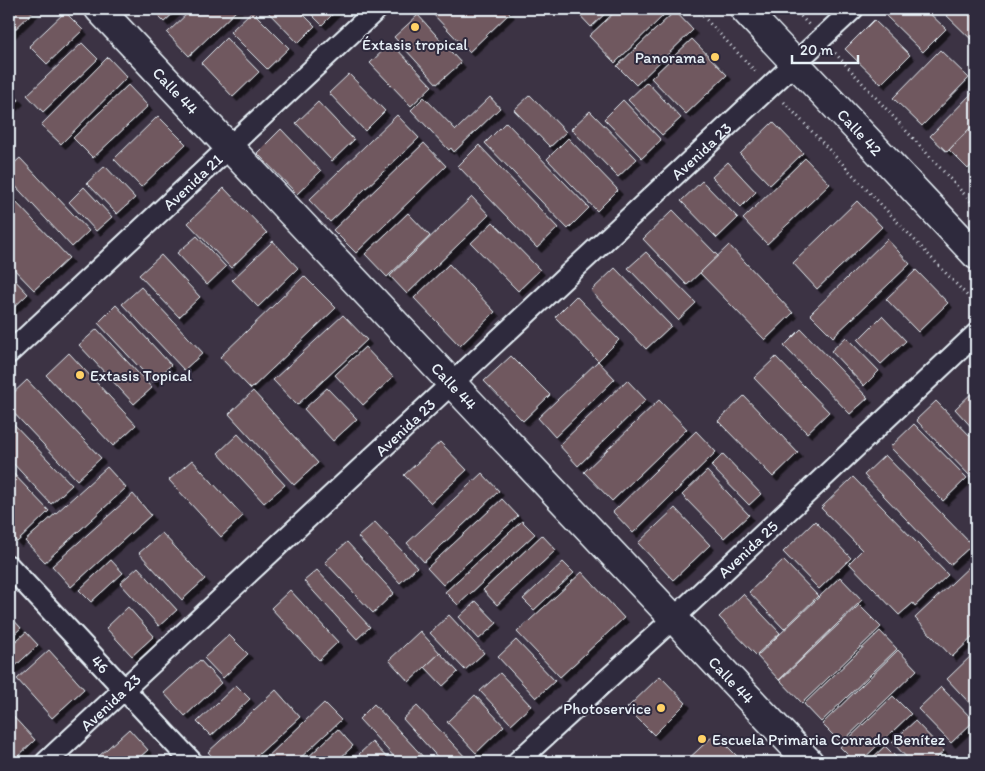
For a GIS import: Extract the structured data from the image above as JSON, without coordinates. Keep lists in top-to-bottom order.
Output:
{
  "streets": {
    "street": [
      "Calle 44",
      "Calle 42",
      "Avenida 23",
      "Avenida 21",
      "Avenida 25",
      "46"
    ]
  },
  "crossings": [
    ["Calle 44", "Avenida 23"],
    ["Calle 44", "Avenida 21"],
    ["Calle 44", "Avenida 25"],
    ["Calle 42", "Avenida 23"],
    ["Avenida 23", "46"]
  ],
  "places": [
    "Éxtasis tropical",
    "Panorama",
    "Extasis Topical",
    "Photoservice",
    "Escuela Primaria Conrado Benítez"
  ],
  "scale_bar": "20 m"
}
